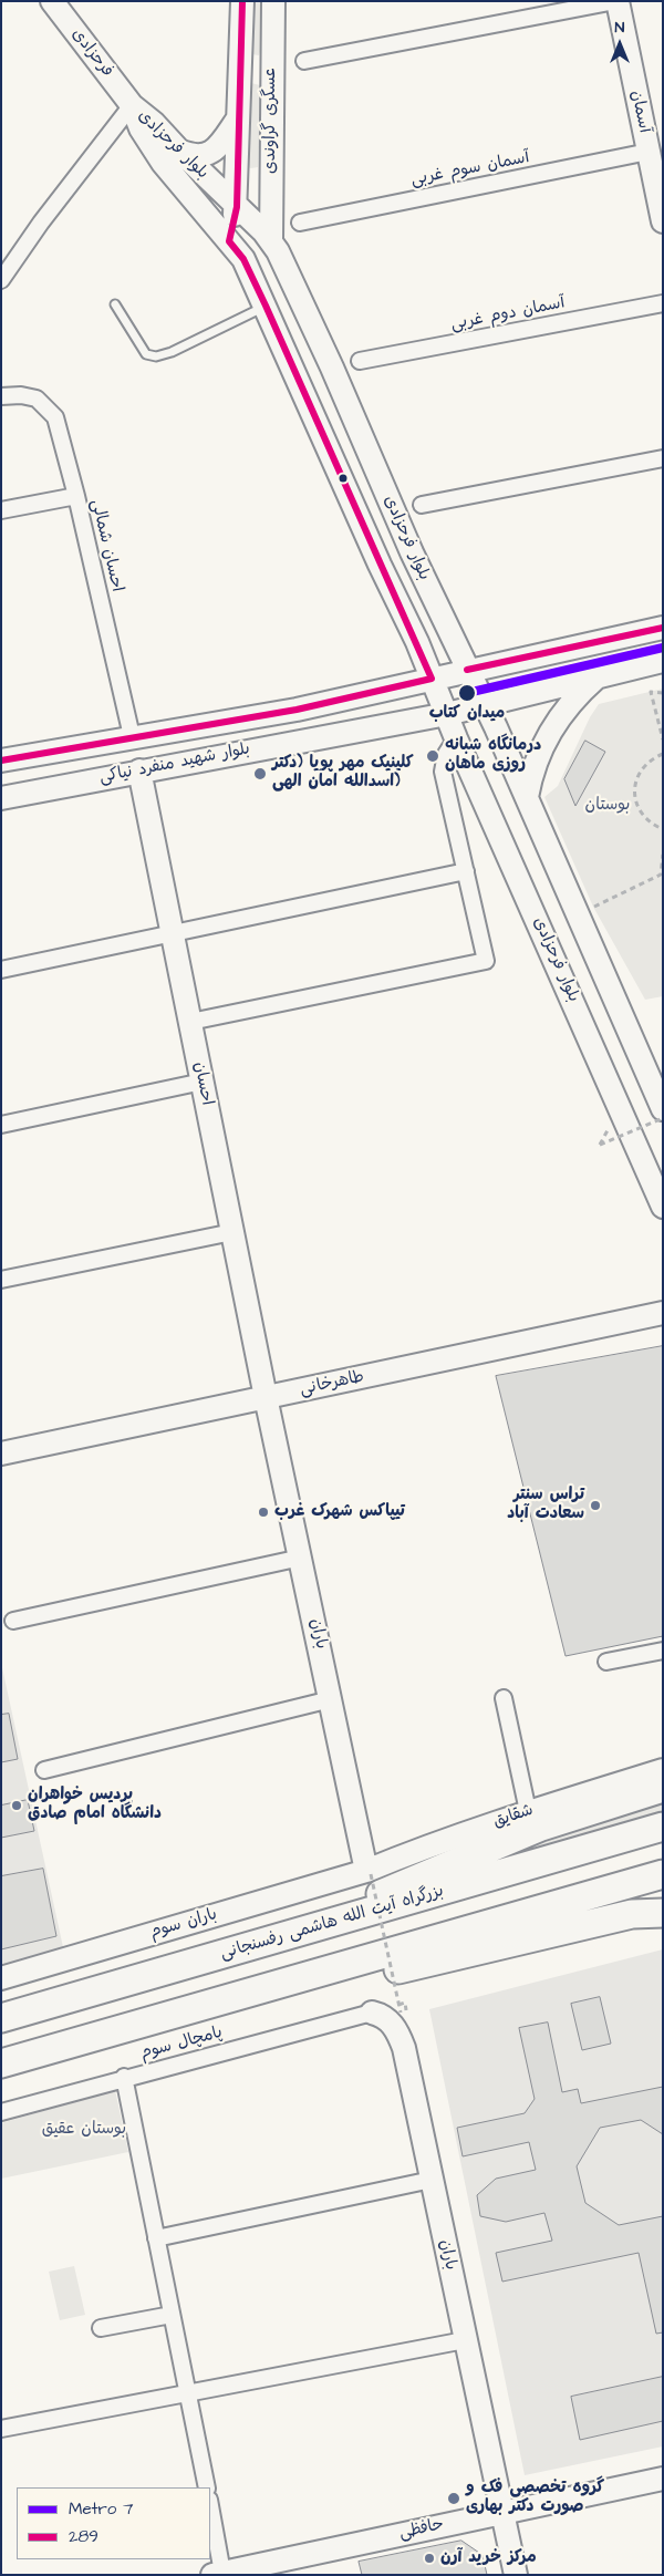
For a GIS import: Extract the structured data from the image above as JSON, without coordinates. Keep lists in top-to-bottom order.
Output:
{
  "streets": {
    "highway": ["بزرگراه آیت الله هاشمی رفسنجانی"],
    "street": [
      "فرحزادی",
      "آسمان",
      "عسگری گراوندی",
      "بلوار فرحزادی",
      "آسمان سوم غربی",
      "آسمان دوم غربی",
      "احسان شمالی",
      "بلوار شهید منفرد نیاکی",
      "احسان",
      "طاهرخانی",
      "باران",
      "شقایق",
      "باران سوم",
      "پامچال سوم",
      "حافظی"
    ]
  },
  "crossings": [
    ["فرحزادی", "بلوار فرحزادی"],
    ["آسمان", "آسمان سوم غربی"],
    ["عسگری گراوندی", "بلوار فرحزادی"],
    ["بلوار فرحزادی", "بلوار شهید منفرد نیاکی"],
    ["احسان شمالی", "بلوار شهید منفرد نیاکی"],
    ["بلوار شهید منفرد نیاکی", "احسان"],
    ["احسان", "طاهرخانی"],
    ["احسان", "باران"],
    ["طاهرخانی", "باران"],
    ["باران", "شقایق"],
    ["باران", "باران سوم"],
    ["باران", "پامچال سوم"],
    ["باران", "حافظی"],
    ["شقایق", "باران سوم"]
  ],
  "parks": ["بوستان", "بوستان عقیق"],
  "places": [
    "میدان کتاب",
    "درمانگاه شبانه روزی ماهان",
    "کلینیک مهر پویا (دکتر اسدالله امان الهی)",
    "تراس سنتر سعادت آباد",
    "تیپاکس شهرک غرب",
    "پردیس خواهران دانشگاه امام صادق",
    "گروه تخصصی فک و صورت دکتر بهاری",
    "مرکز خرید آرن"
  ],
  "lines": ["transit line 289", "metro line 7"],
  "legend": ["Metro 7", "289"],
  "north": "top"
}
